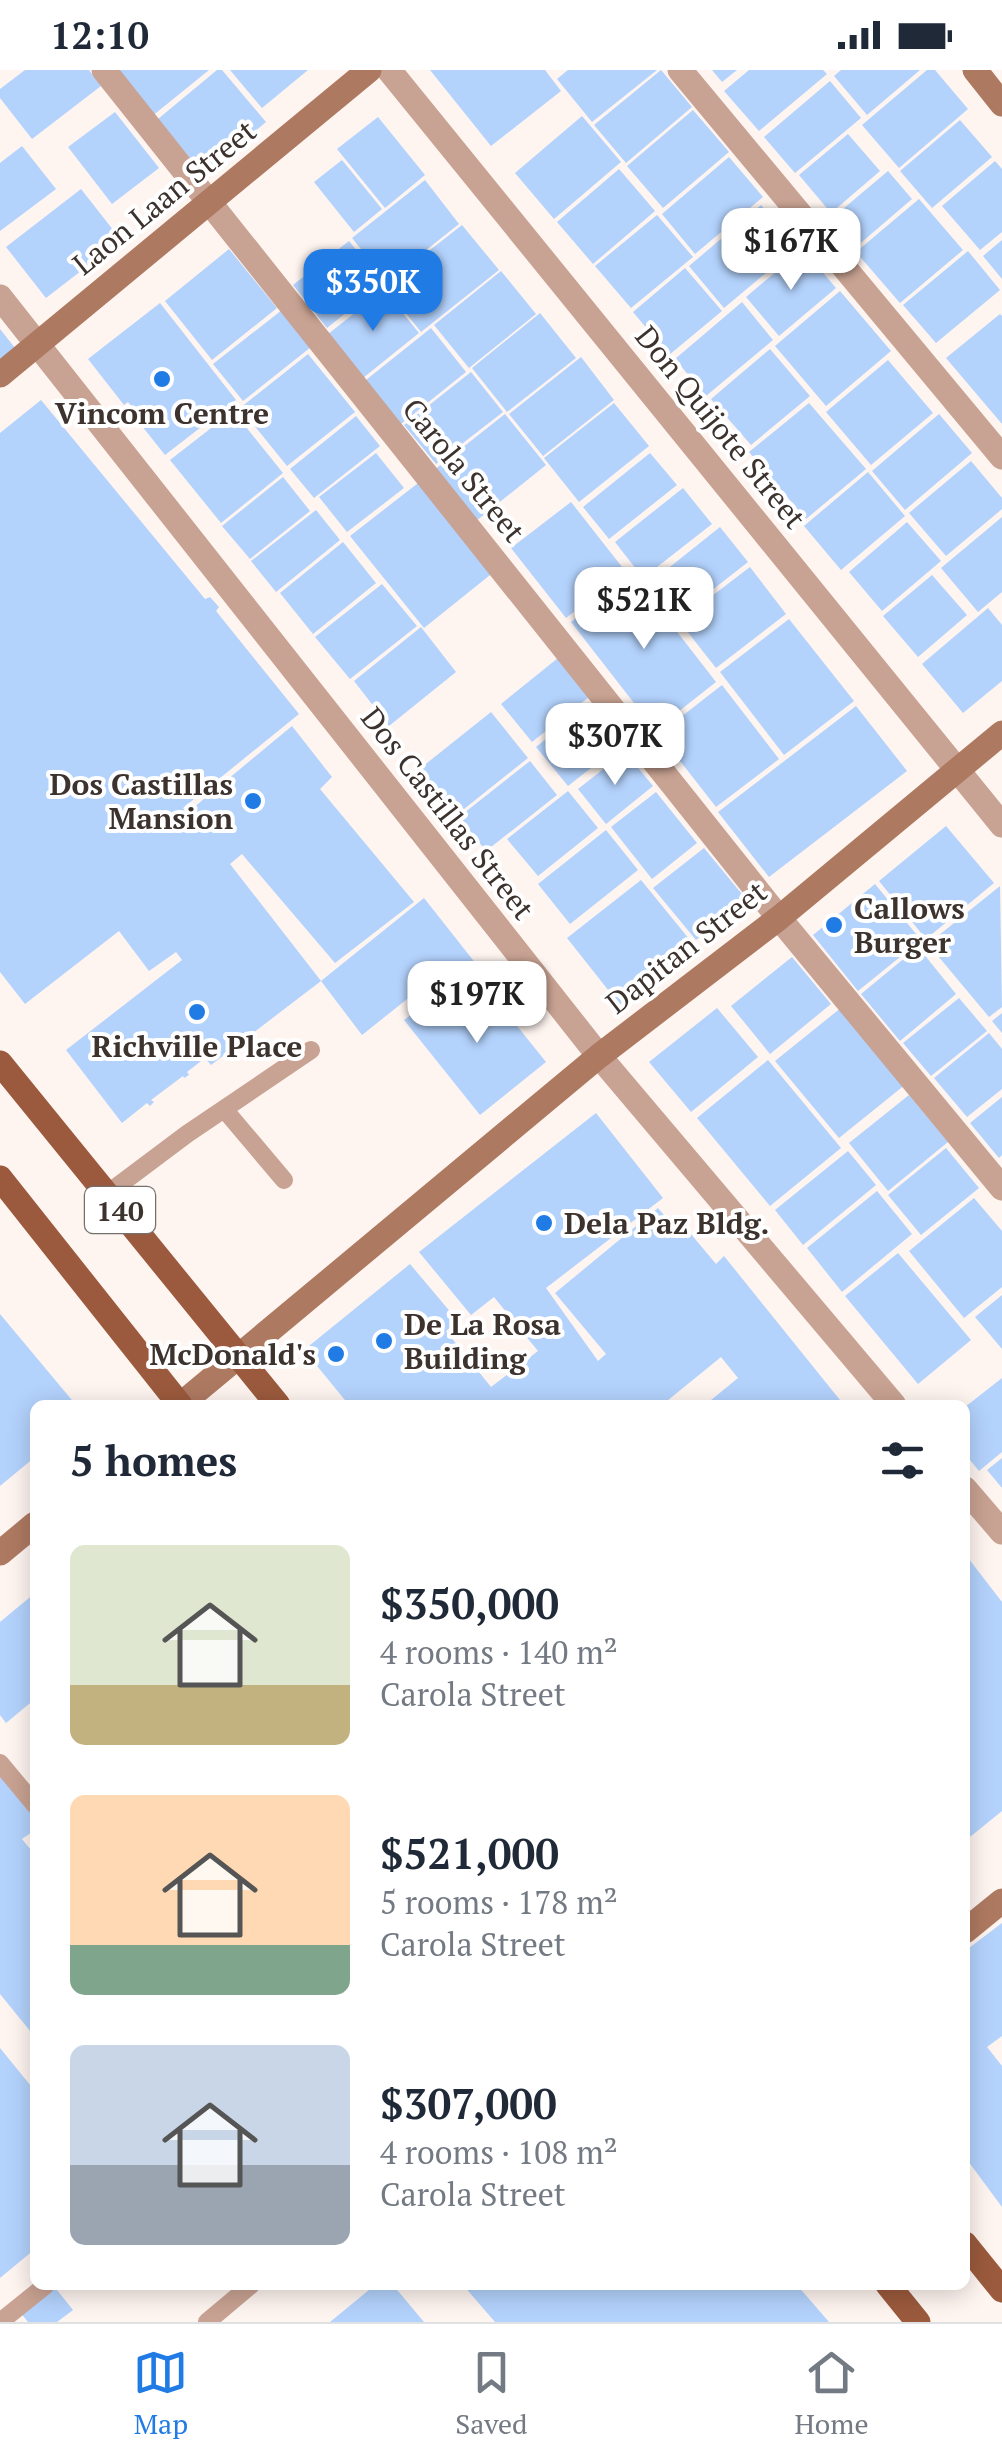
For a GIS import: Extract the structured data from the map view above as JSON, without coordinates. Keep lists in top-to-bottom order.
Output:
{
  "streets": {
    "main road": ["140"],
    "street": [
      "Laon Laan Street",
      "Don Quijote Street",
      "Carola Street",
      "Dos Castillas Street",
      "Dapitan Street"
    ]
  },
  "crossings": [
    ["Laon Laan Street", "Carola Street"],
    ["Laon Laan Street", "Dos Castillas Street"],
    ["Don Quijote Street", "Dapitan Street"],
    ["Carola Street", "Dapitan Street"],
    ["Dos Castillas Street", "Dapitan Street"],
    ["Dapitan Street", "140"]
  ],
  "places": [
    "Vincom Centre",
    "Dos Castillas Mansion",
    "Callows Burger",
    "Richville Place",
    "Dela Paz Bldg.",
    "De La Rosa Building",
    "McDonald's"
  ],
  "page": {
    "status": "12:10",
    "price": [
      "$167K",
      "$350K",
      "$521K",
      "$307K",
      "$197K"
    ],
    "heading": "5 homes",
    "list": [
      {
        "name": "$350,000",
        "note": "4 rooms · 140 m² · Carola Street"
      },
      {
        "name": "$521,000",
        "note": "5 rooms · 178 m² · Carola Street"
      },
      {
        "name": "$307,000",
        "note": "4 rooms · 108 m² · Carola Street"
      }
    ],
    "tabs": ["Map", "Saved", "Home"]
  }
}
